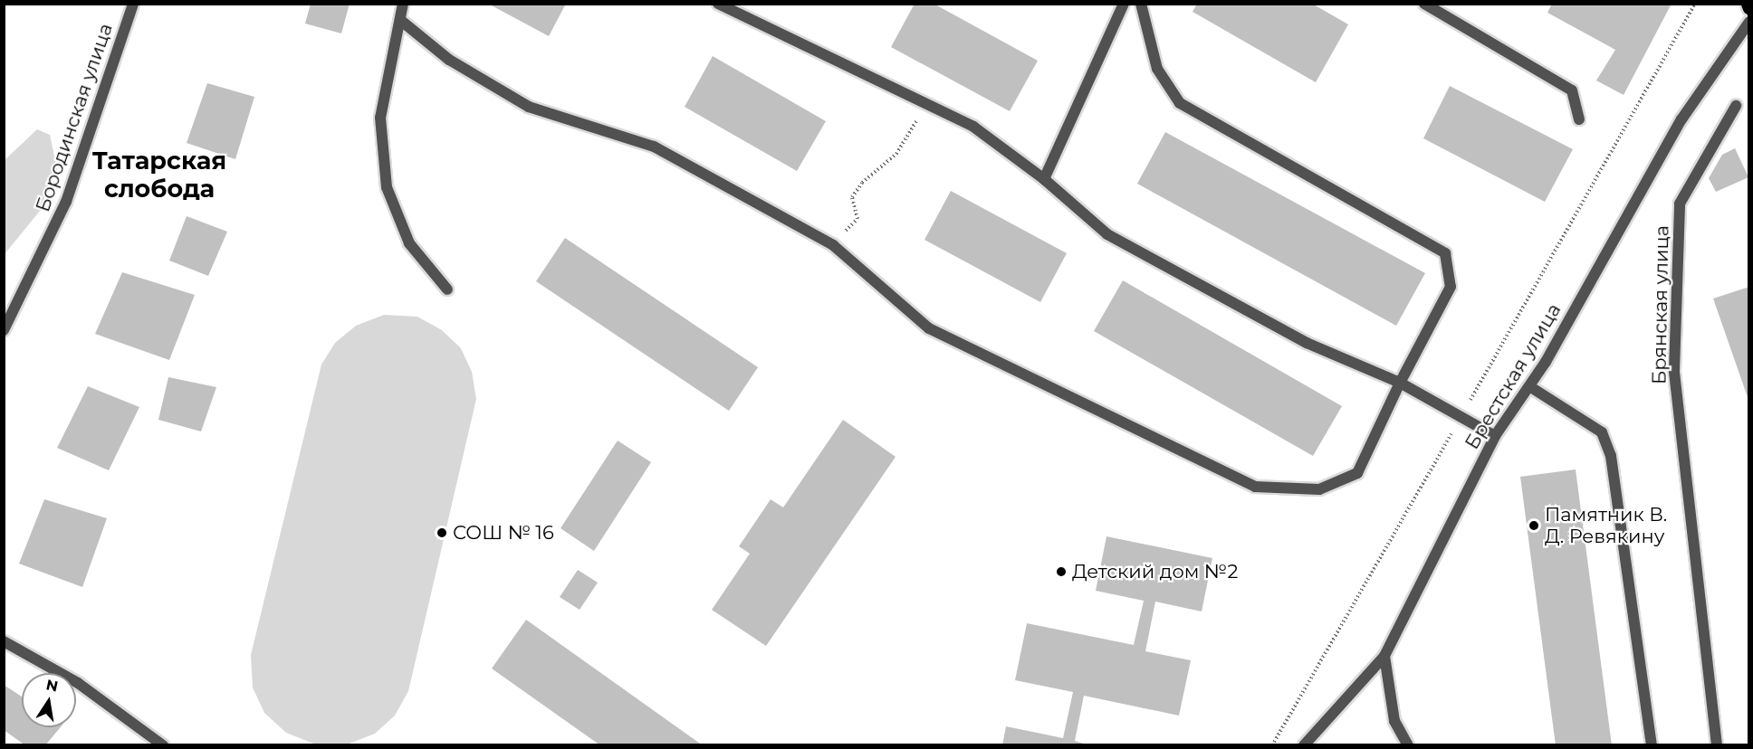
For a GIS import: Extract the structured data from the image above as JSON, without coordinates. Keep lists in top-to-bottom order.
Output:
{
  "streets": {
    "street": ["Бородинская улица", "Брянская улица", "Брестская улица"]
  },
  "districts": ["Татарская слобода"],
  "places": ["Памятник В. Д. Ревякину", "СОШ № 16", "Детский дом №2"],
  "north": "top"
}
